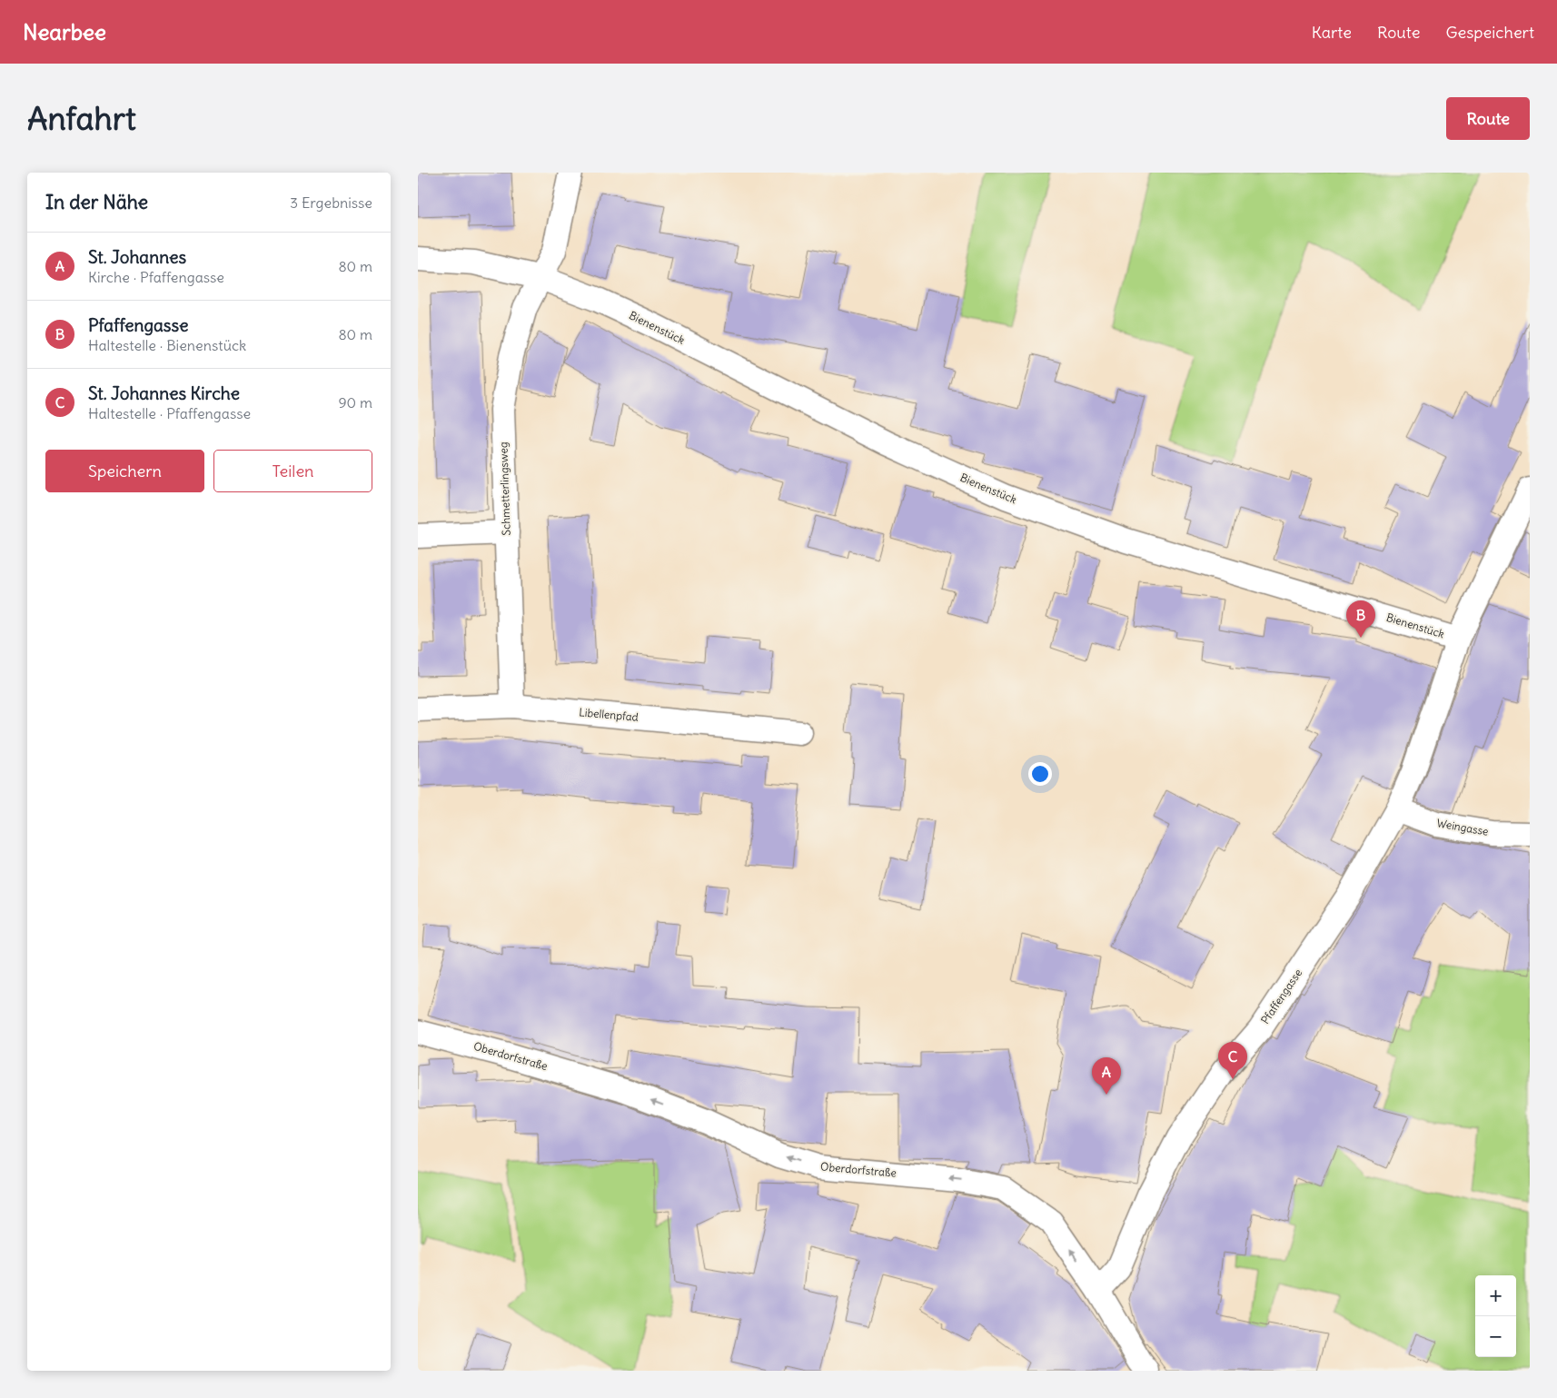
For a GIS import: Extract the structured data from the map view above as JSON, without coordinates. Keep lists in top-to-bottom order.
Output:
{
  "streets": {
    "street": [
      "Bienenstück",
      "Schmetterlingsweg",
      "Libellenpfad",
      "Weingasse",
      "Pfaffengasse",
      "Oberdorfstraße"
    ]
  },
  "crossings": [
    ["Bienenstück", "Schmetterlingsweg"],
    ["Bienenstück", "Pfaffengasse"],
    ["Schmetterlingsweg", "Libellenpfad"],
    ["Weingasse", "Pfaffengasse"],
    ["Pfaffengasse", "Oberdorfstraße"]
  ],
  "one_way": ["Oberdorfstraße"],
  "page": {
    "header": "Nearbee",
    "nav": ["Karte", "Route", "Gespeichert"],
    "buttons": [
      "Route",
      ["Speichern", "Teilen"]
    ],
    "title": "Anfahrt",
    "heading": ["In der Nähe", "3 Ergebnisse"],
    "list": [
      {
        "mark": "A",
        "name": "St. Johannes",
        "note": "Kirche · Pfaffengasse",
        "value": "80 m"
      },
      {
        "mark": "B",
        "name": "Pfaffengasse",
        "note": "Haltestelle · Bienenstück",
        "value": "80 m"
      },
      {
        "mark": "C",
        "name": "St. Johannes Kirche",
        "note": "Haltestelle · Pfaffengasse",
        "value": "90 m"
      }
    ],
    "pins": ["B", "C", "A"],
    "map_buttons": ["+", "−"]
  }
}
